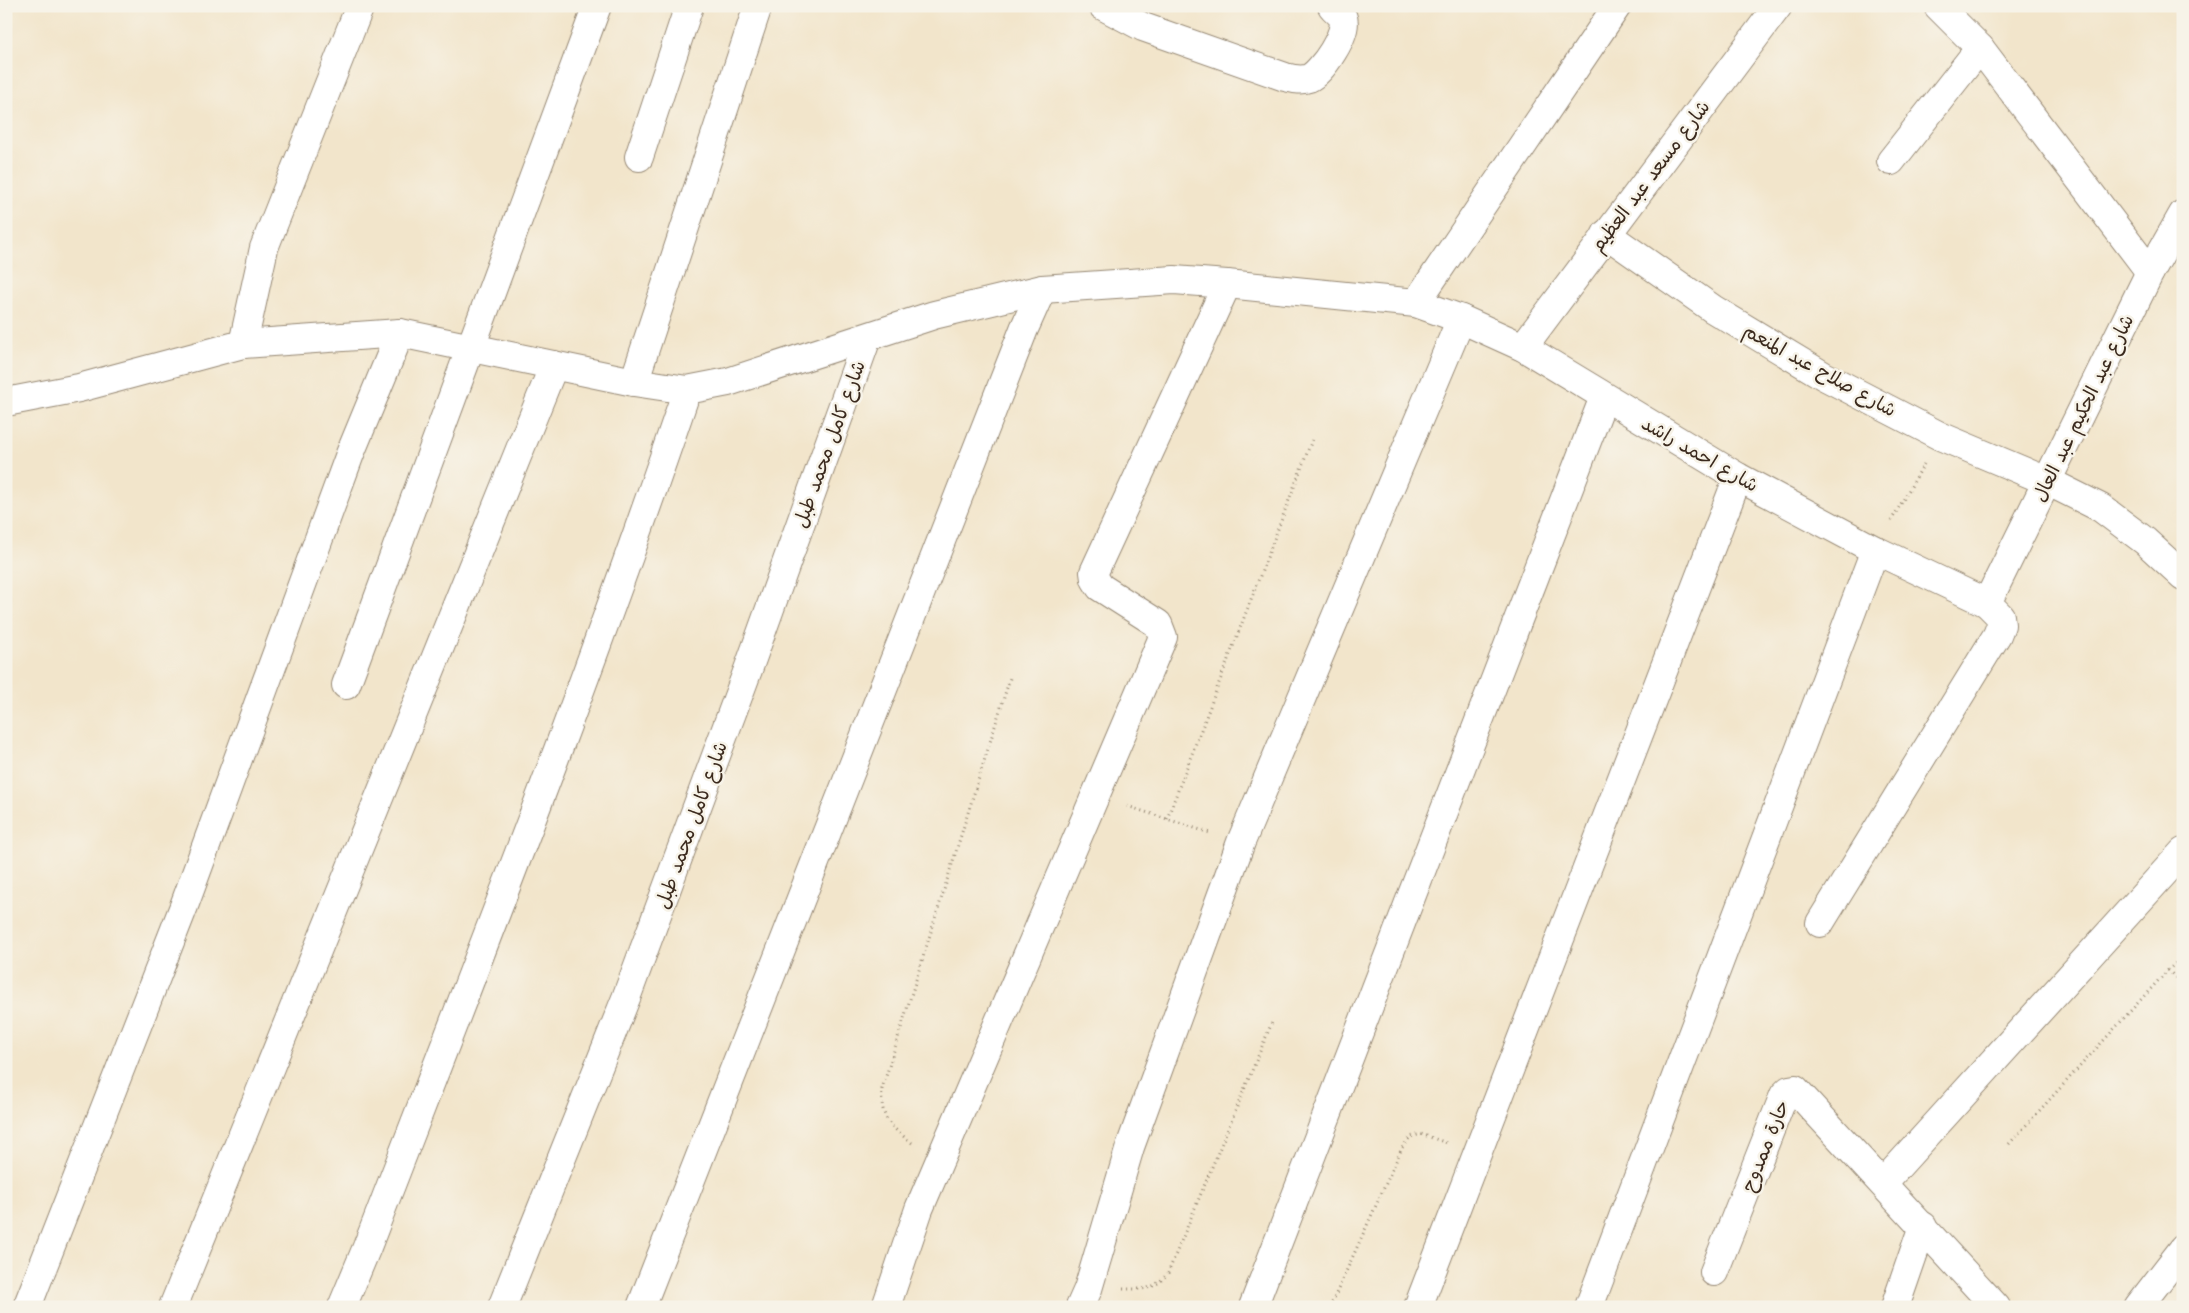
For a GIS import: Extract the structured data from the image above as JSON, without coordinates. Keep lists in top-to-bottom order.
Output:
{
  "streets": {
    "street": [
      "شارع مسعد عبد العظيم",
      "شارع صلاح عبد المنعم",
      "شارع عبد الحكيم عبد العال",
      "شارع كامل محمد طبل",
      "شارع احمد راشد",
      "حارة ممدوح"
    ]
  },
  "crossings": [
    ["شارع مسعد عبد العظيم", "شارع صلاح عبد المنعم"],
    ["شارع مسعد عبد العظيم", "شارع احمد راشد"],
    ["شارع صلاح عبد المنعم", "شارع عبد الحكيم عبد العال"],
    ["شارع عبد الحكيم عبد العال", "شارع احمد راشد"],
    ["شارع كامل محمد طبل", "شارع احمد راشد"]
  ]
}
